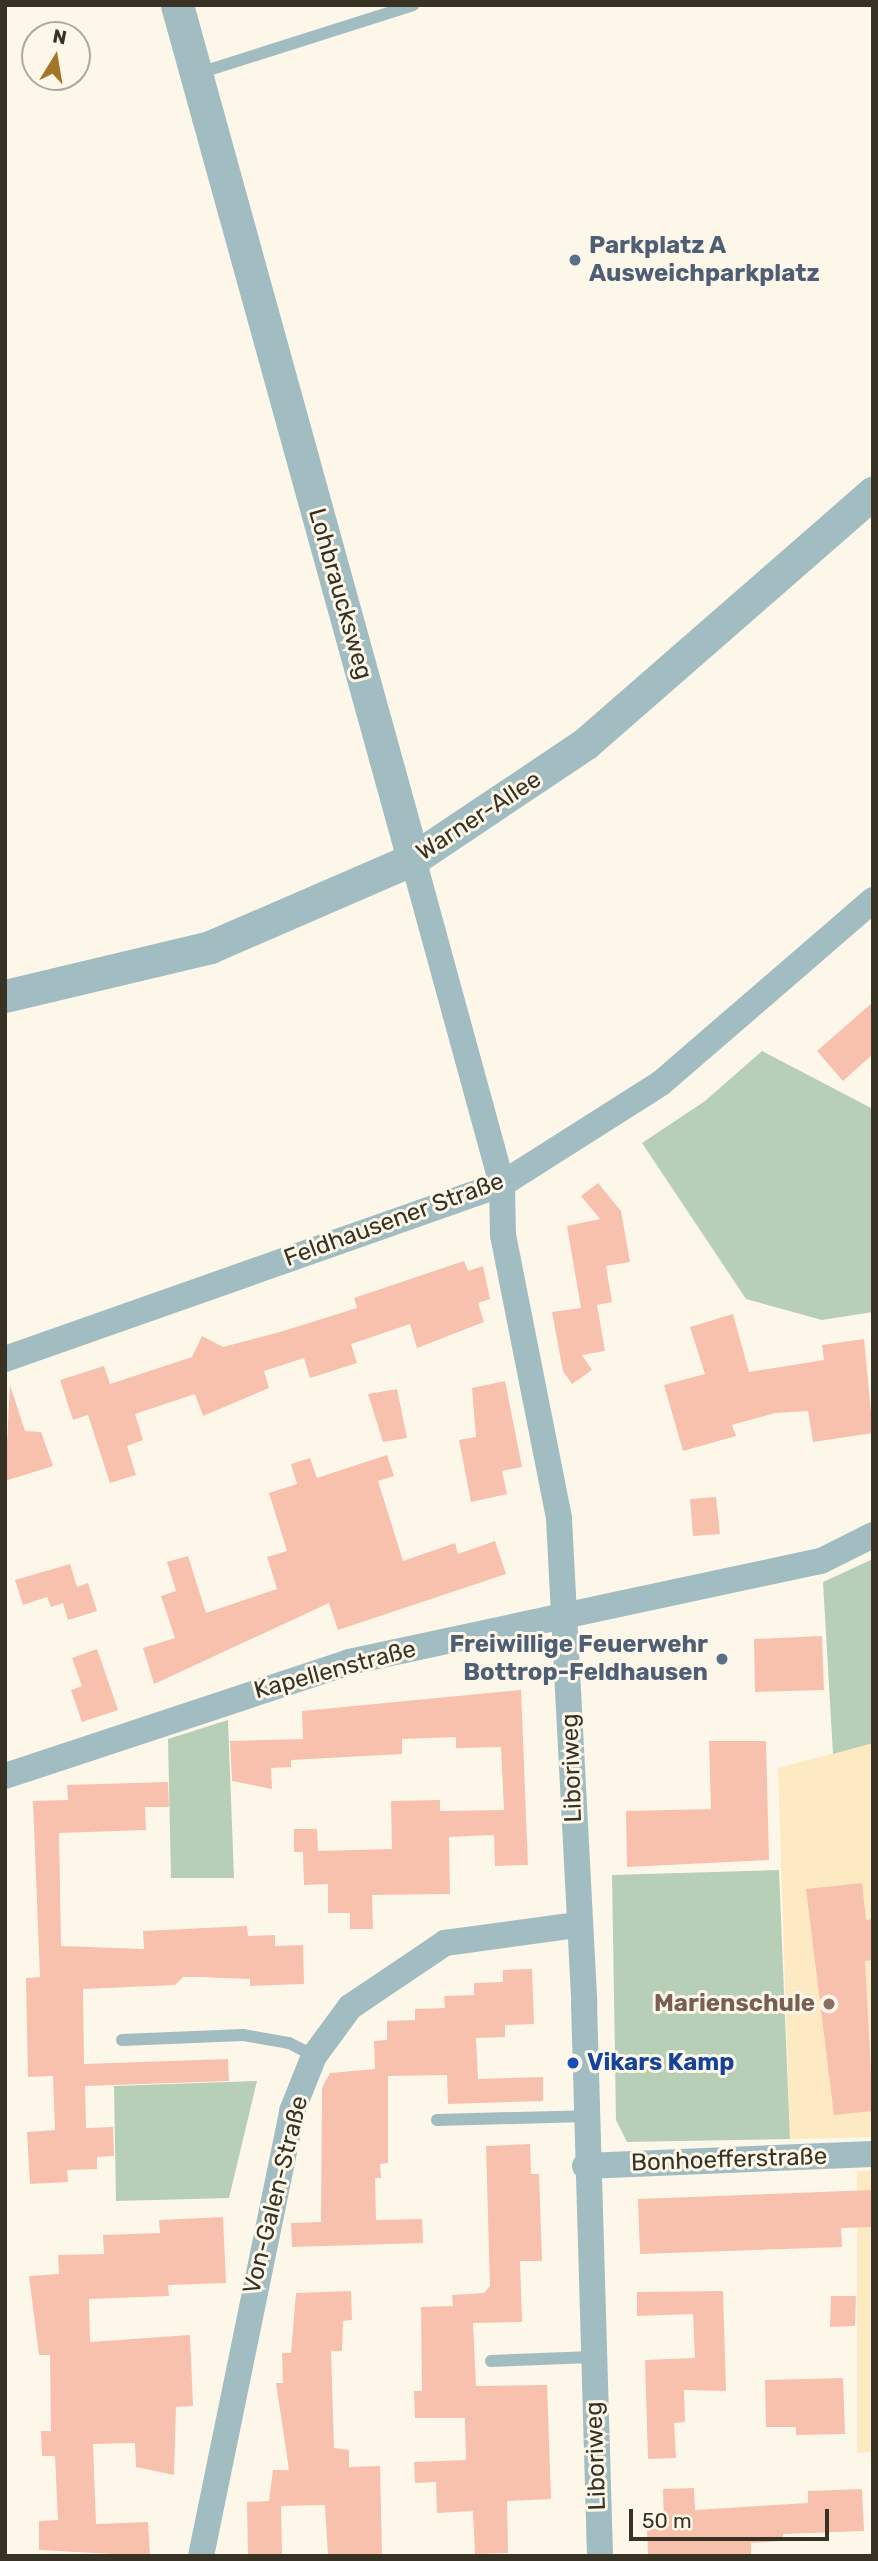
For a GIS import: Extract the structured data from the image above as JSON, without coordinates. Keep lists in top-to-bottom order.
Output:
{
  "streets": {
    "street": [
      "Lohbraucksweg",
      "Warner-Allee",
      "Feldhausener Straße",
      "Kapellenstraße",
      "Liboriweg",
      "Bonhoefferstraße",
      "Von-Galen-Straße"
    ]
  },
  "crossings": [
    ["Lohbraucksweg", "Warner-Allee"],
    ["Lohbraucksweg", "Feldhausener Straße"],
    ["Lohbraucksweg", "Liboriweg"],
    ["Feldhausener Straße", "Liboriweg"],
    ["Kapellenstraße", "Liboriweg"],
    ["Liboriweg", "Bonhoefferstraße"],
    ["Liboriweg", "Von-Galen-Straße"]
  ],
  "places": [
    "Parkplatz A Ausweichparkplatz",
    "Freiwillige Feuerwehr Bottrop-Feldhausen",
    "Marienschule",
    "Vikars Kamp"
  ],
  "scale_bar": "50 m",
  "north": "top"
}
